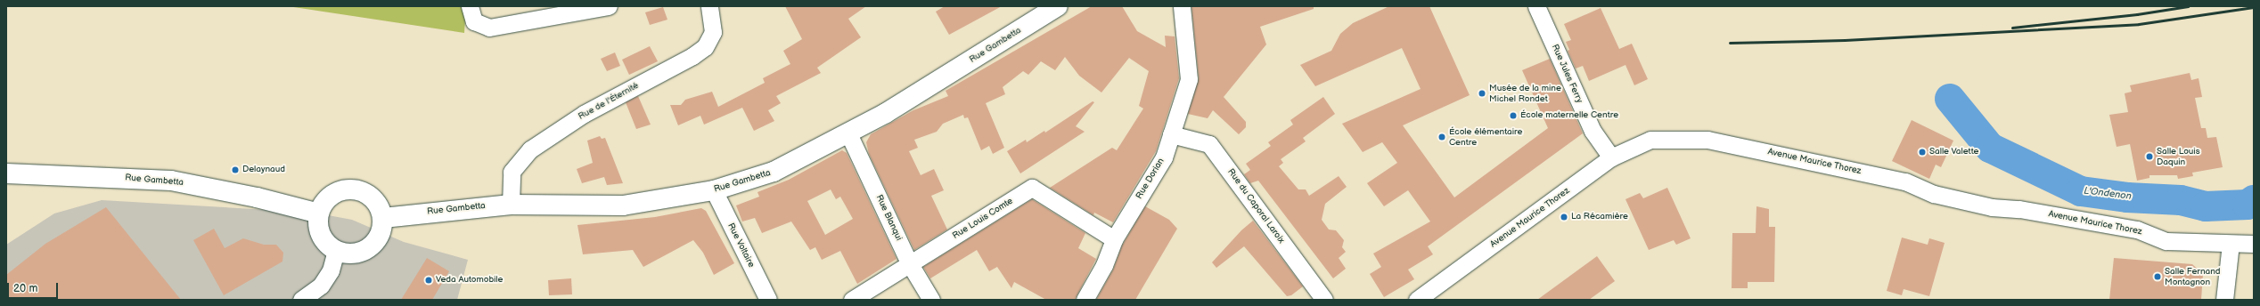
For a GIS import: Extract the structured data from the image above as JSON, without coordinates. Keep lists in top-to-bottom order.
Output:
{
  "streets": {
    "main road": ["Rue Gambetta"],
    "street": [
      "Rue Jules Ferry",
      "Rue de l'Éternité",
      "Avenue Maurice Thorez",
      "Rue Dorian",
      "Rue du Caporal Laroix",
      "Rue Blanqui",
      "Rue Louis Comte",
      "Rue Voltaire"
    ]
  },
  "crossings": [
    ["Rue Gambetta", "Rue de l'Éternité"],
    ["Rue Gambetta", "Rue Blanqui"],
    ["Rue Gambetta", "Rue Voltaire"],
    ["Rue Jules Ferry", "Avenue Maurice Thorez"],
    ["Rue Dorian", "Rue du Caporal Laroix"],
    ["Rue Dorian", "Rue Louis Comte"],
    ["Rue Blanqui", "Rue Louis Comte"]
  ],
  "water": ["L'Ondenon"],
  "places": [
    "Musée de la mine Michel Rondet",
    "École maternelle Centre",
    "École élémentaire Centre",
    "Salle Valette",
    "Salle Louis Daquin",
    "Delaynaud",
    "La Récamière",
    "Salle Fernand Montagnon",
    "Veda Automobile"
  ],
  "scale_bar": "20 m"
}
